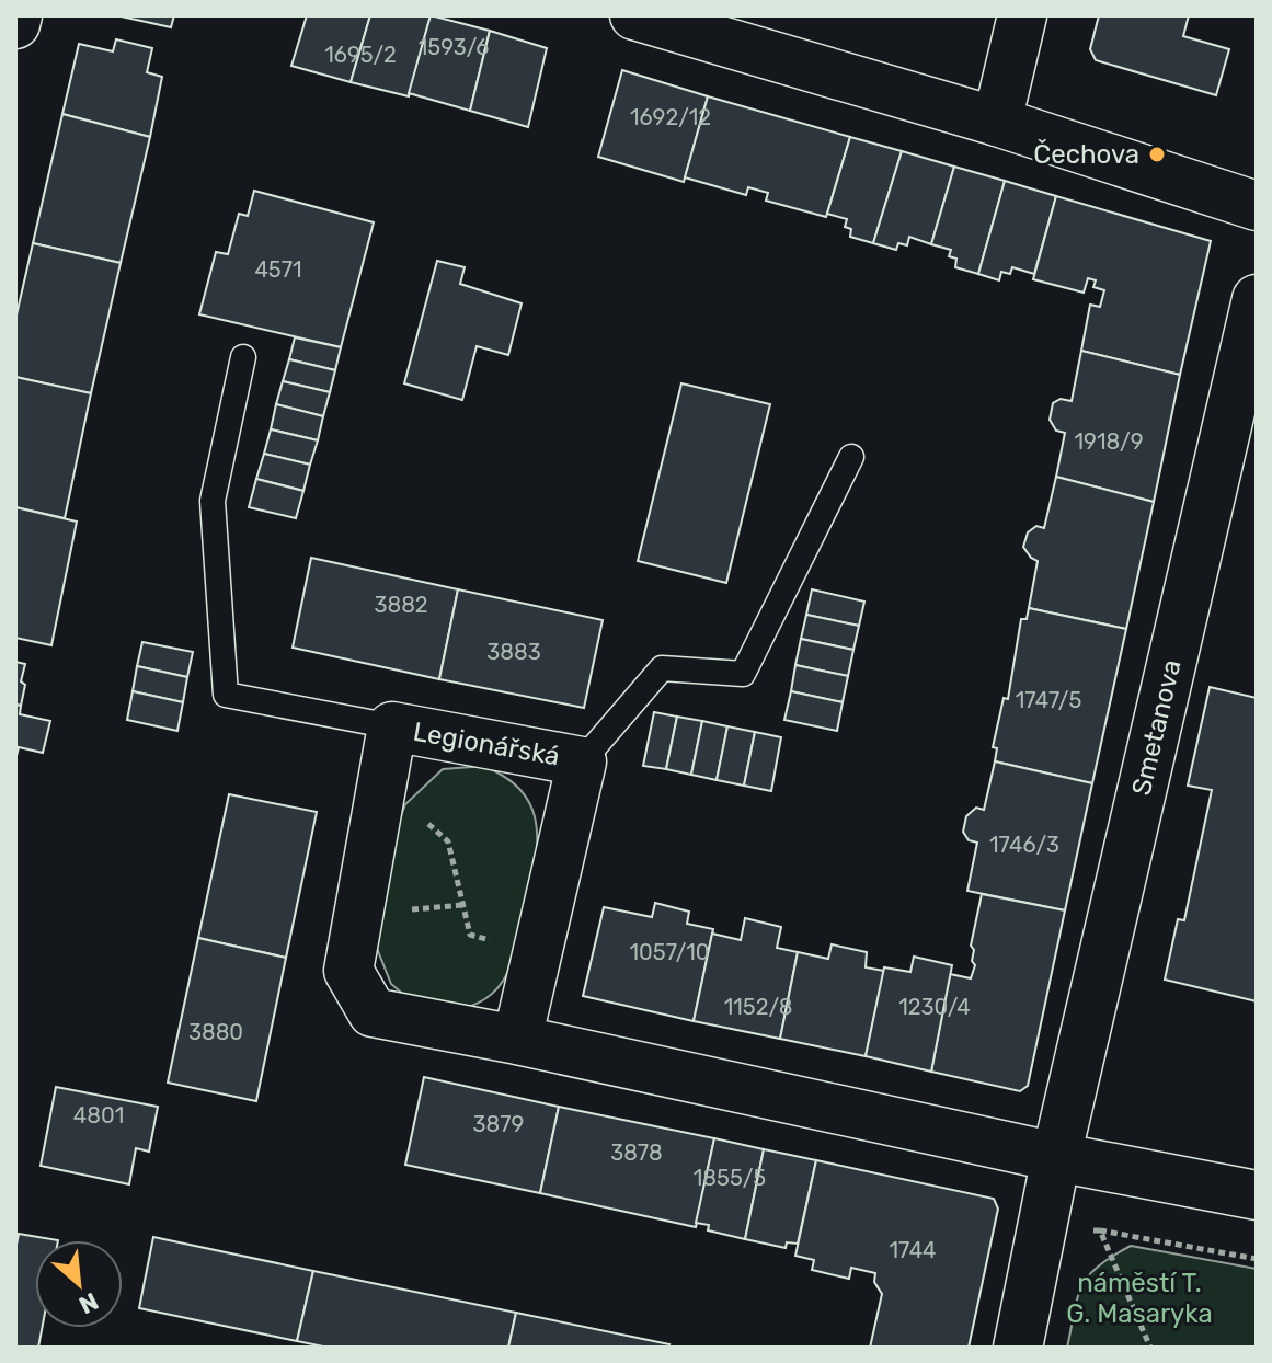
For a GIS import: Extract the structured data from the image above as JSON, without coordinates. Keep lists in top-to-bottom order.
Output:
{
  "streets": {
    "street": ["Smetanova", "Legionářská"]
  },
  "crossings": [
    ["Smetanova", "Legionářská"]
  ],
  "parks": ["náměstí T. G. Masaryka"],
  "places": ["Čechova"],
  "house_numbers": [
    "1593/6",
    "1695/2",
    "1692/12",
    "4571",
    "1918/9",
    "3882",
    "3883",
    "1747/5",
    "1746/3",
    "1057/10",
    "1152/8",
    "1230/4",
    "3880",
    "4801",
    "3879",
    "3878",
    "1855/5",
    "1744"
  ],
  "north": "bottom right"
}
